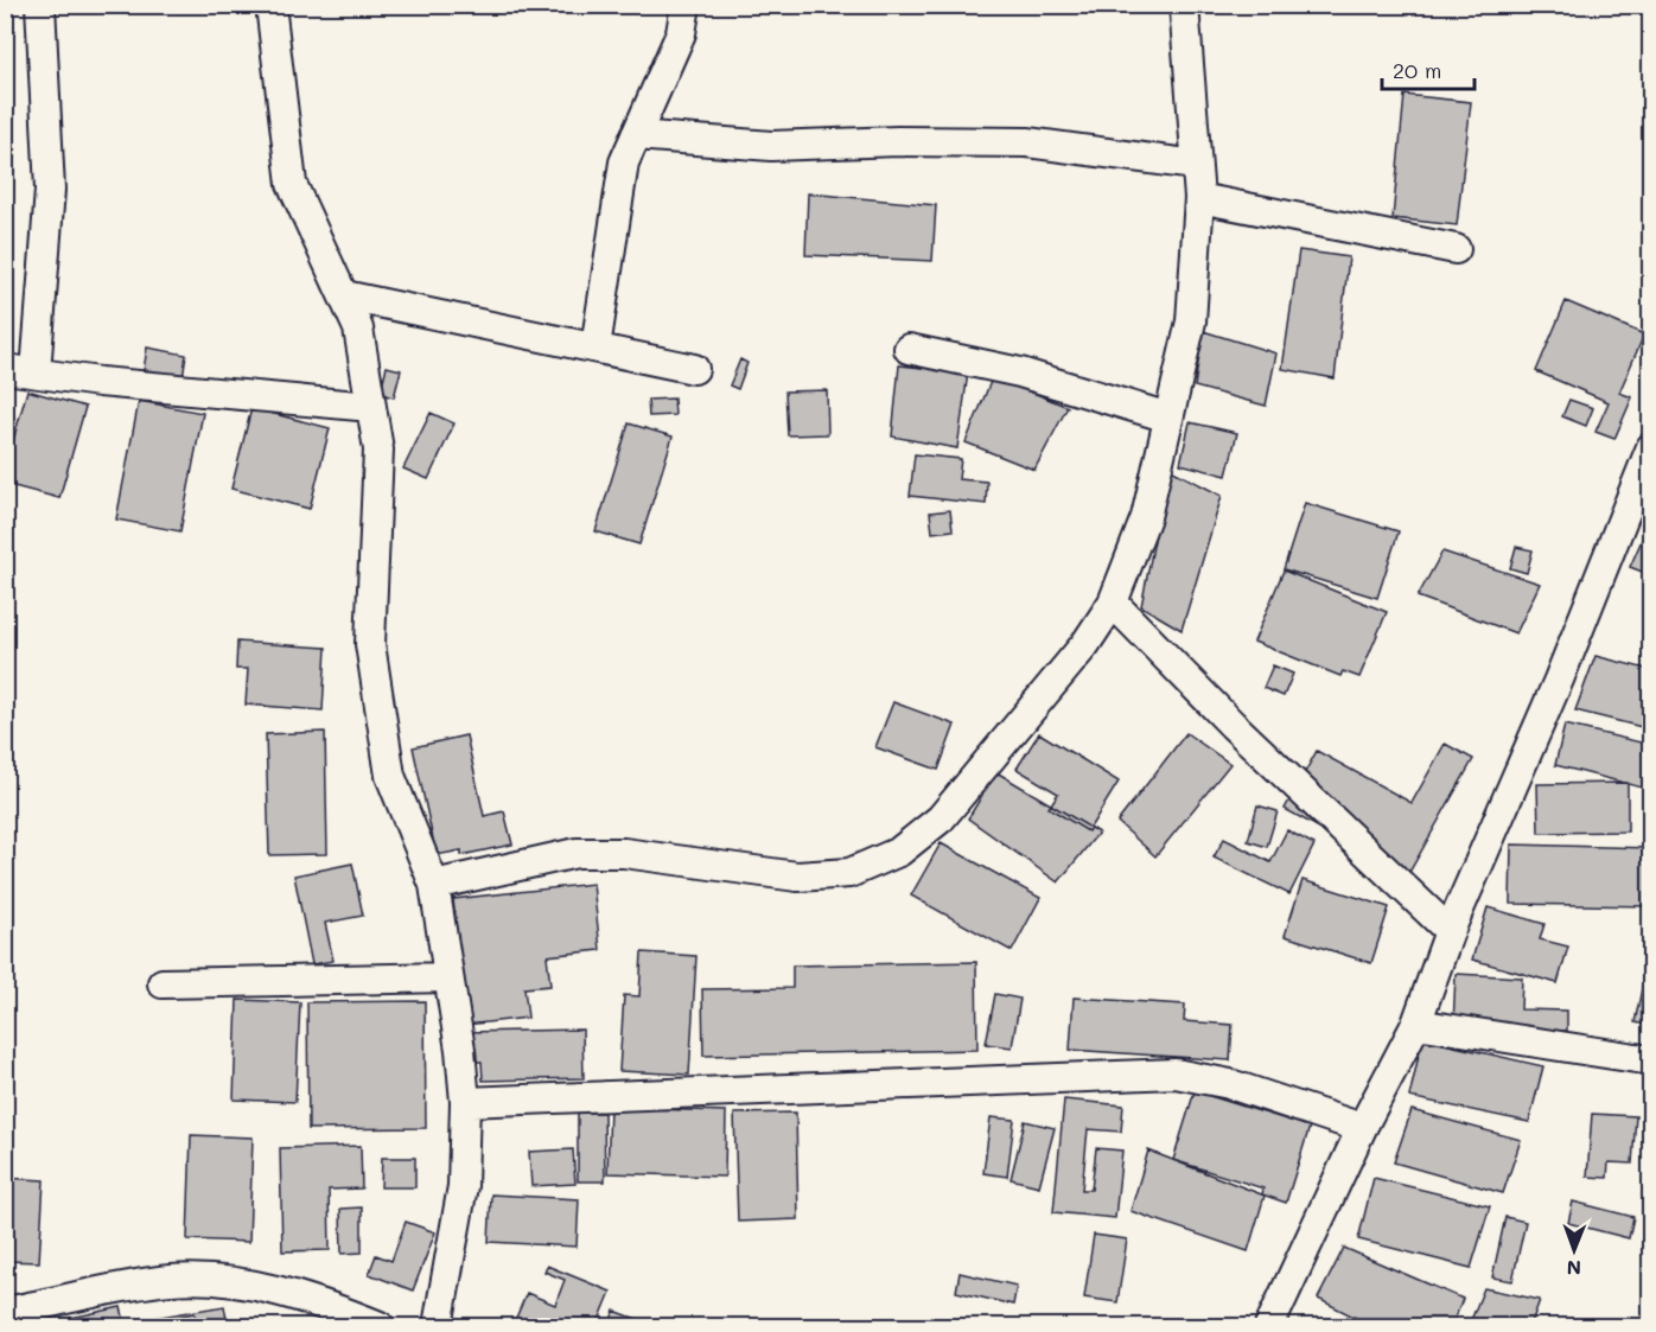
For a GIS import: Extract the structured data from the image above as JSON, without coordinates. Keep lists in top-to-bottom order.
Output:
{
  "scale_bar": "20 m",
  "north": "bottom"
}
